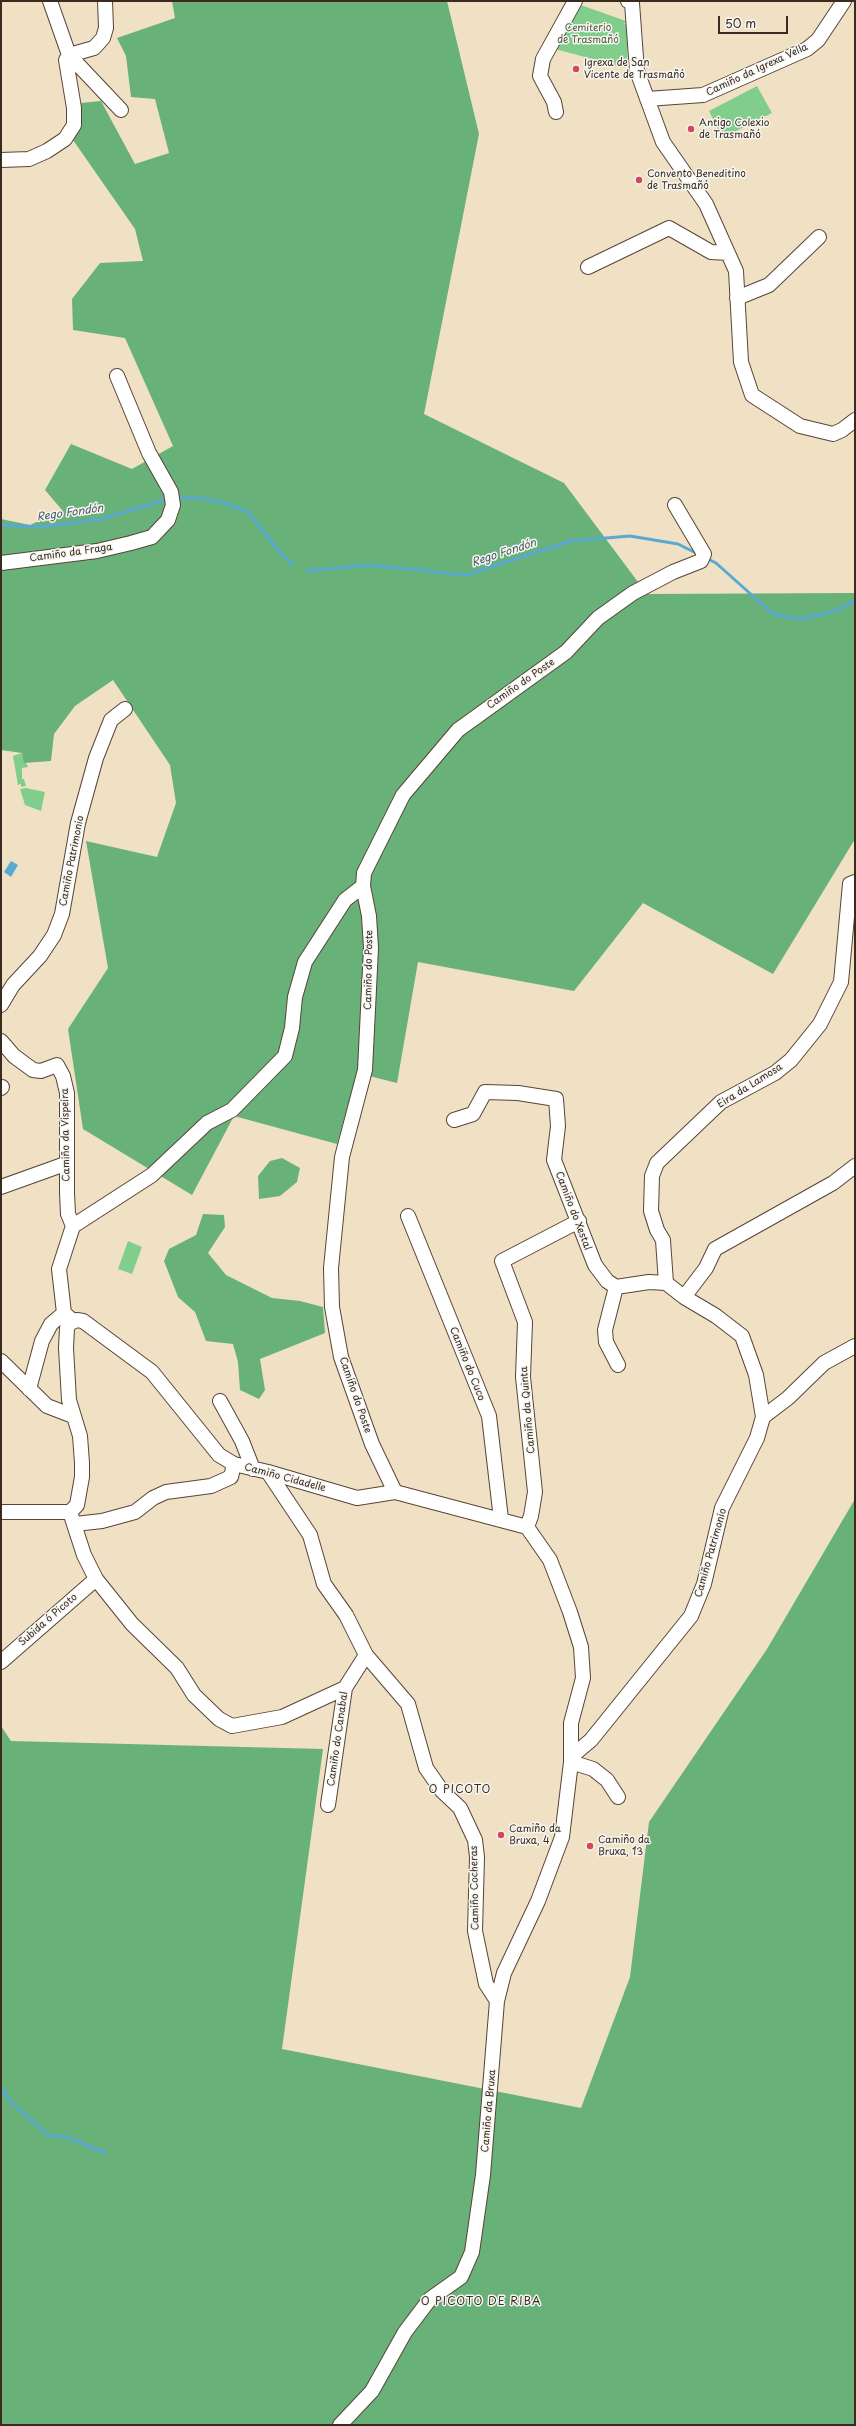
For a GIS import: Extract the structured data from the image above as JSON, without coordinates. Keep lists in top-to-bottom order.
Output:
{
  "streets": {
    "street": [
      "Camiño da Igrexa Vella",
      "Camiño da Fraga",
      "Camiño do Poste",
      "Camiño Patrimonio",
      "Eira da Lamosa",
      "Camiño da Vispeira",
      "Camiño do Xestal",
      "Camiño do Cuco",
      "Camiño da Quinta",
      "Camiño Cidadelle",
      "Subida ó Picoto",
      "Camiño do Canabal",
      "Camiño Cocheras",
      "Camiño da Bruxa"
    ]
  },
  "crossings": [
    ["Camiño do Poste", "Camiño Cidadelle"],
    ["Camiño Patrimonio", "Camiño da Bruxa"],
    ["Camiño do Xestal", "Camiño da Quinta"],
    ["Camiño do Cuco", "Camiño Cidadelle"],
    ["Camiño da Quinta", "Camiño Cidadelle"],
    ["Camiño Cidadelle", "Camiño Cocheras"],
    ["Camiño do Canabal", "Camiño Cocheras"],
    ["Camiño Cocheras", "Camiño da Bruxa"]
  ],
  "districts": ["O PICOTO", "O PICOTO DE RIBA"],
  "water": ["Rego Fondón"],
  "parks": ["Cemiterio de Trasmañó"],
  "places": [
    "Igrexa de San Vicente de Trasmañó",
    "Antigo Colexio de Trasmañó",
    "Convento Beneditino de Trasmañó",
    "Camiño da Bruxa, 4",
    "Camiño da Bruxa, 13"
  ],
  "scale_bar": "50 m"
}
